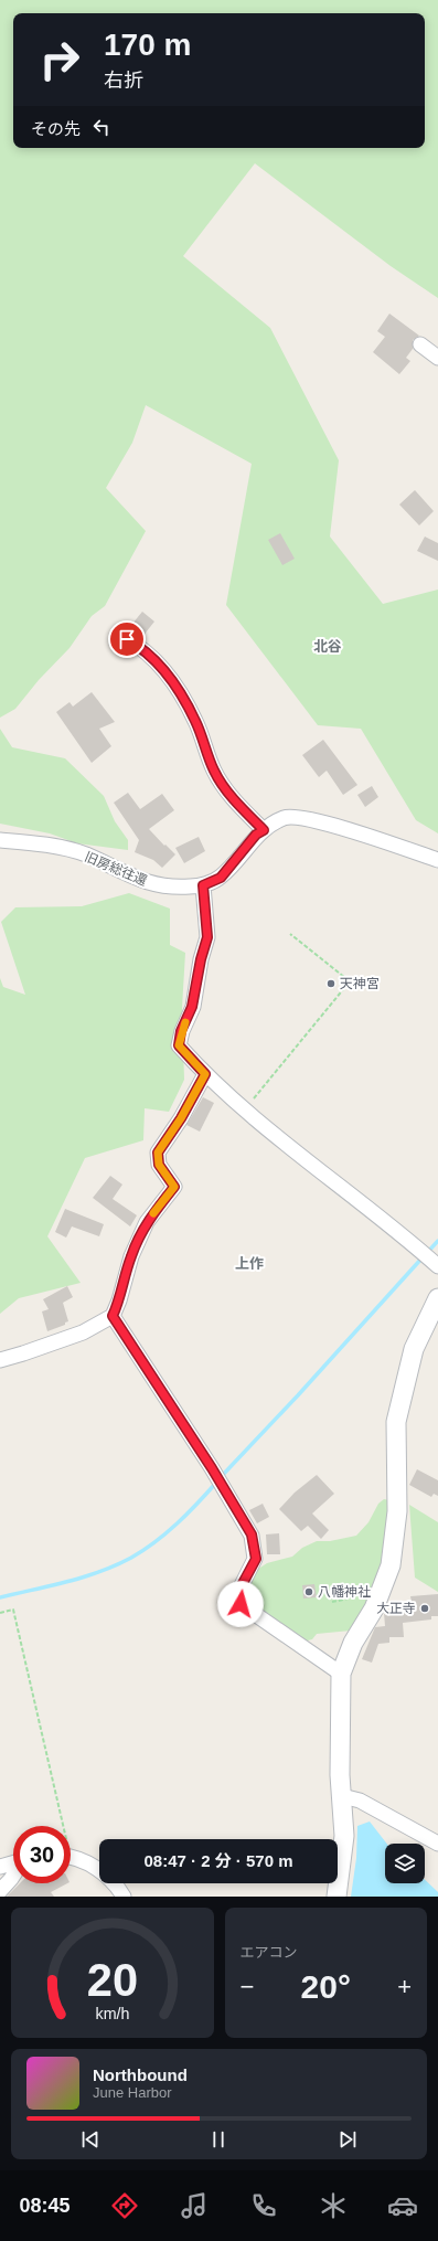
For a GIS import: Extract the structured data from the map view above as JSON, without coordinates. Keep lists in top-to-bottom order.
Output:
{
  "streets": {
    "street": ["旧房総往還"]
  },
  "districts": ["北谷", "上作"],
  "places": ["天神宮", "八幡神社", "大正寺"],
  "page": {
    "turn": ["170 m", "右折"],
    "then": "その先",
    "limit": "30",
    "trip": "08:47 · 2 分 · 570 m",
    "tile": "エアコン",
    "heat": ["−", "20°", "+"],
    "song": ["Northbound", "June Harbor"],
    "tabs": "08:45",
    "gauge": ["20", "km/h"]
  }
}
